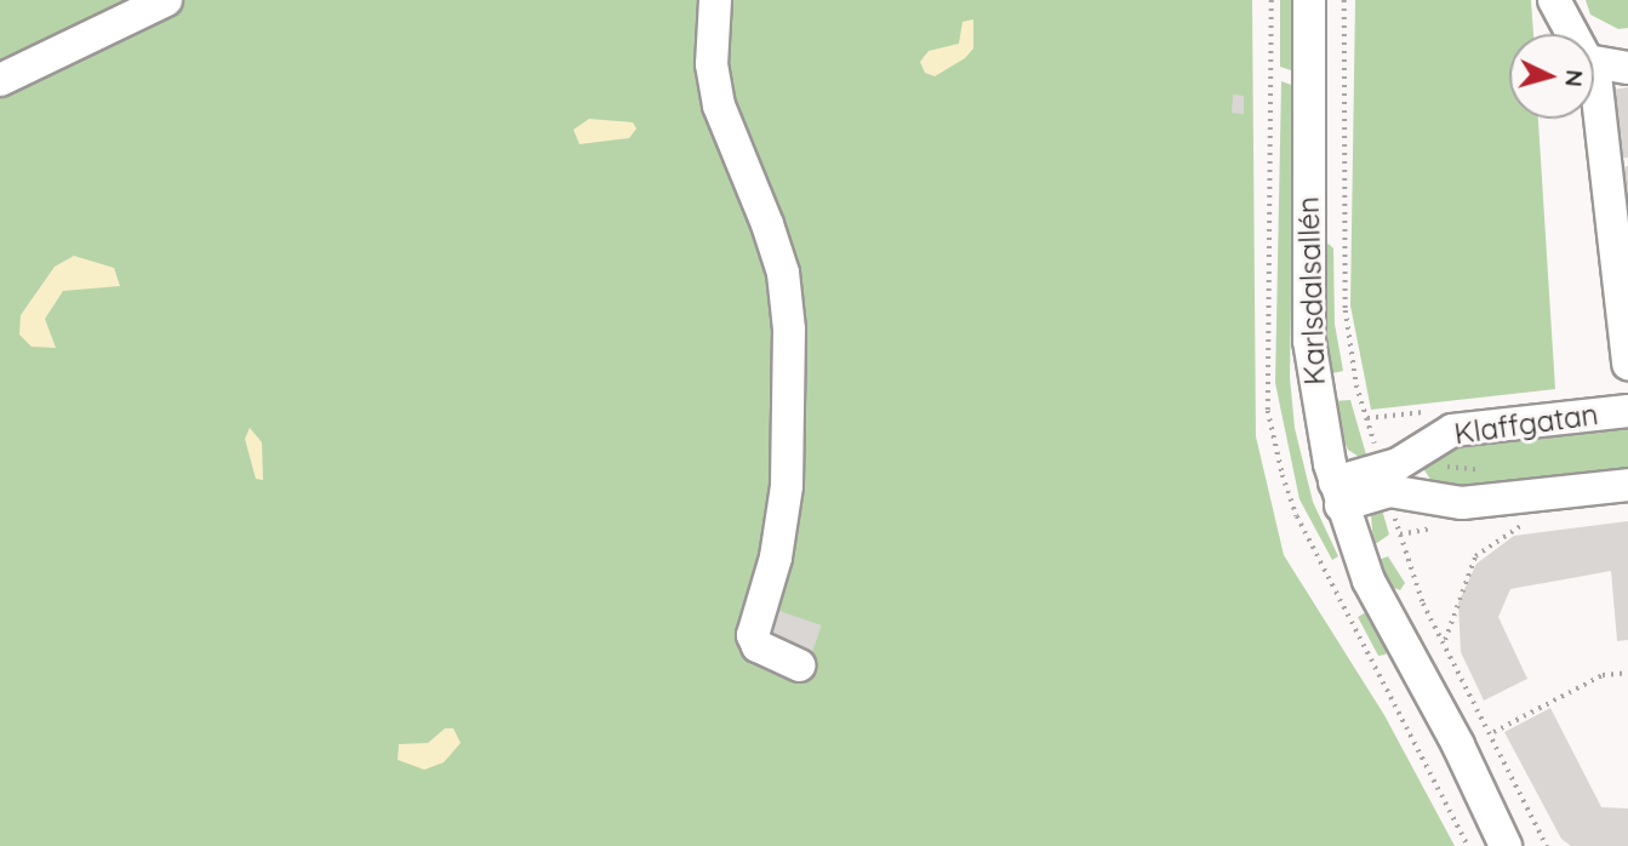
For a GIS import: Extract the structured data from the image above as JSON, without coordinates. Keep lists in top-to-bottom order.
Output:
{
  "streets": {
    "street": ["Karlsdalsallén", "Klaffgatan"]
  },
  "crossings": [
    ["Karlsdalsallén", "Klaffgatan"]
  ],
  "north": "right"
}
